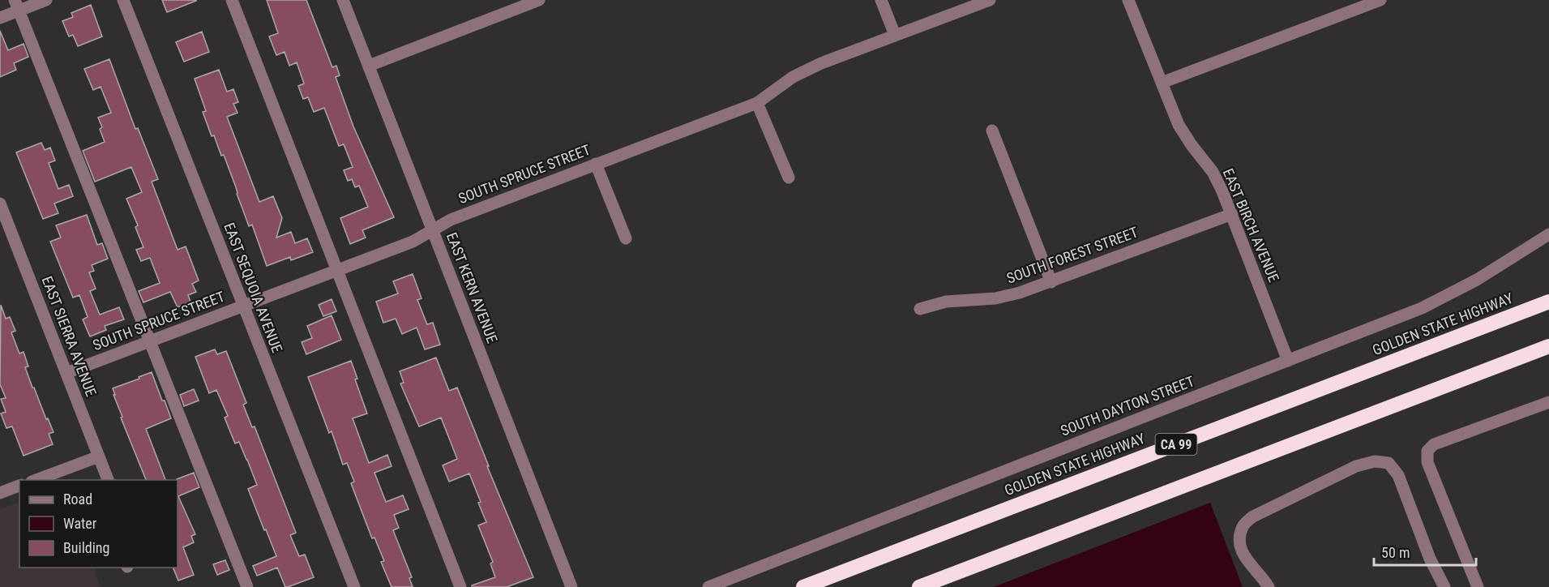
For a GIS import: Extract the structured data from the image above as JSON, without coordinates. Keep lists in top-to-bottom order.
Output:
{
  "streets": {
    "highway": ["GOLDEN STATE HIGHWAY", "CA 99"],
    "street": [
      "SOUTH SPRUCE STREET",
      "EAST BIRCH AVENUE",
      "SOUTH FOREST STREET",
      "EAST SEQUOIA AVENUE",
      "EAST KERN AVENUE",
      "EAST SIERRA AVENUE",
      "SOUTH DAYTON STREET"
    ]
  },
  "crossings": [
    ["SOUTH SPRUCE STREET", "EAST SEQUOIA AVENUE"],
    ["SOUTH SPRUCE STREET", "EAST KERN AVENUE"],
    ["SOUTH SPRUCE STREET", "EAST SIERRA AVENUE"],
    ["EAST BIRCH AVENUE", "SOUTH FOREST STREET"],
    ["EAST BIRCH AVENUE", "SOUTH DAYTON STREET"]
  ],
  "legend": ["Road", "Water", "Building"],
  "scale_bar": "50 m"
}
